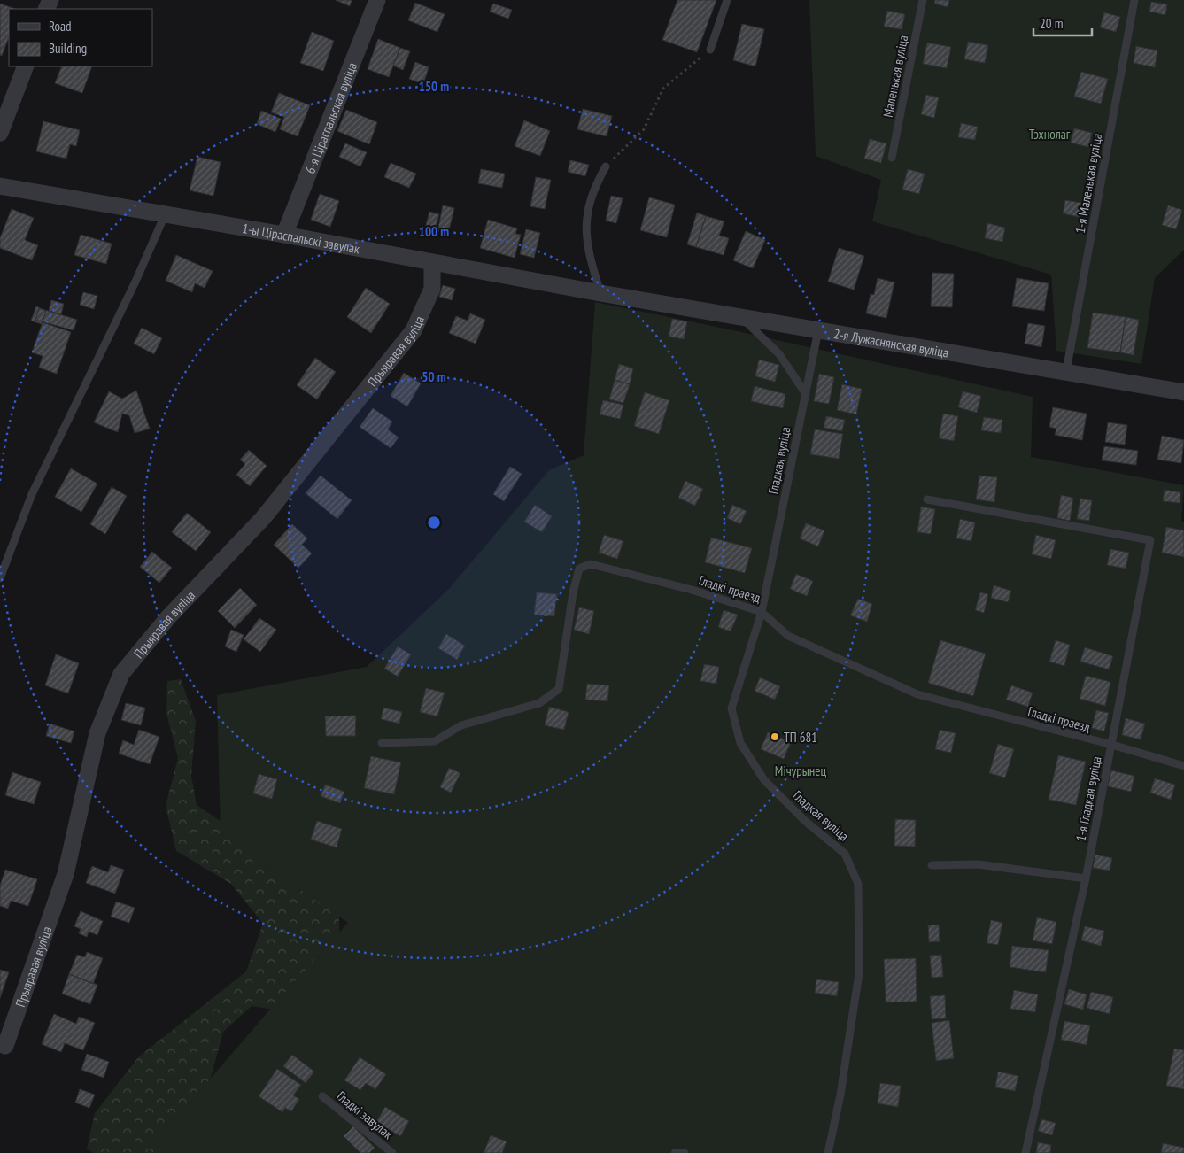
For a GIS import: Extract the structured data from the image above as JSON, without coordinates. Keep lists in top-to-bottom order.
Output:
{
  "streets": {
    "street": [
      "6-я Ціраспальская вуліца",
      "1-ы Ціраспальскі завулак",
      "2-я Лужаснянская вуліца",
      "Прыяравая вуліца"
    ],
    "lane": [
      "Маленькая вуліца",
      "1-я Маленькая вуліца",
      "Гладкая вуліца",
      "Гладкі праезд",
      "1-я Гладкая вуліца",
      "Гладкі завулак"
    ]
  },
  "crossings": [
    ["6-я Ціраспальская вуліца", "1-ы Ціраспальскі завулак"],
    ["1-я Маленькая вуліца", "2-я Лужаснянская вуліца"],
    ["1-ы Ціраспальскі завулак", "2-я Лужаснянская вуліца"],
    ["1-ы Ціраспальскі завулак", "Прыяравая вуліца"],
    ["2-я Лужаснянская вуліца", "Гладкая вуліца"],
    ["Гладкая вуліца", "Гладкі праезд"],
    ["Гладкі праезд", "1-я Гладкая вуліца"]
  ],
  "parks": ["Тэхнолаг", "Мічурынец"],
  "places": ["ТП 681"],
  "legend": ["Road", "Building"],
  "scale_bar": "20 m",
  "rings": ["150 m", "100 m", "50 m"]
}
